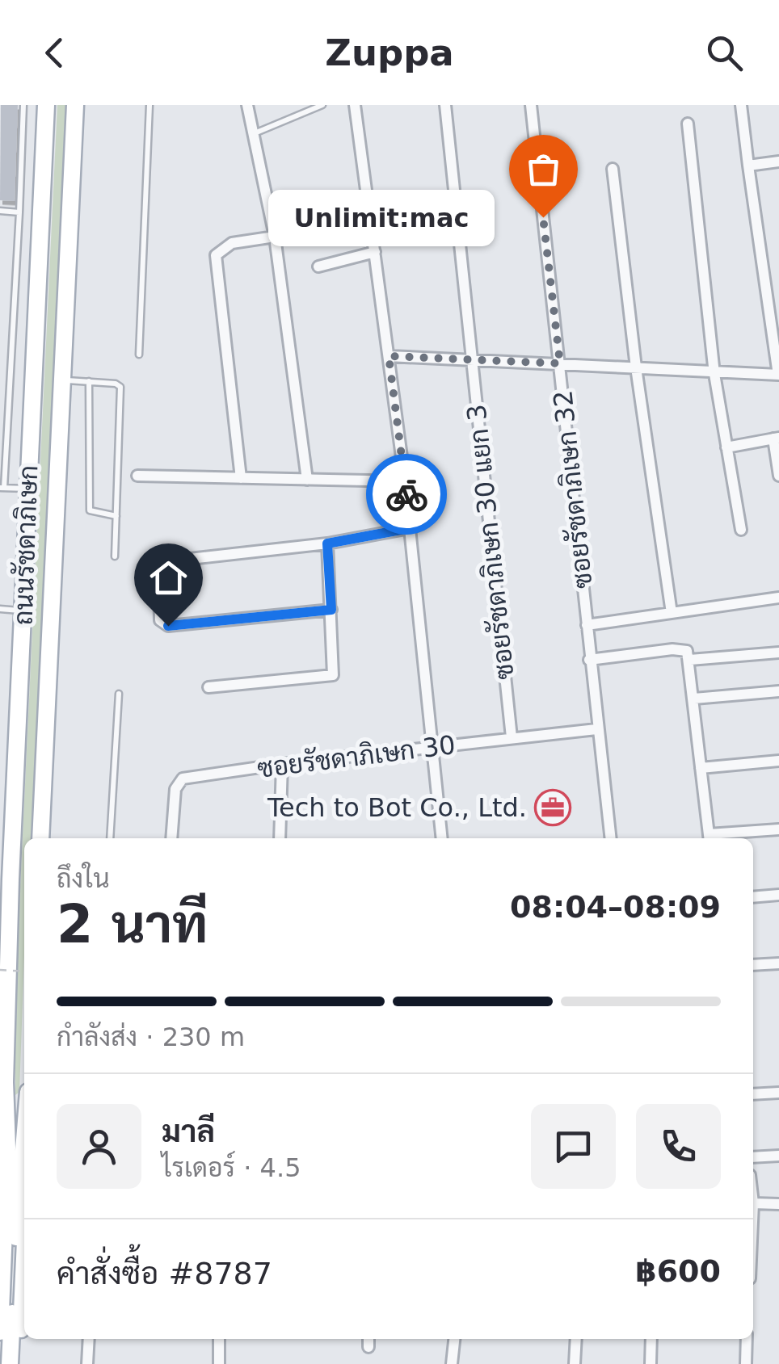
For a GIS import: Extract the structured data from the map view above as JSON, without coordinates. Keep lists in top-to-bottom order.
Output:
{
  "streets": {
    "main road": ["ถนนรัชดาภิเษก"],
    "street": ["ซอยรัชดาภิเษก 32", "ซอยรัชดาภิเษก 30 แยก 3", "ซอยรัชดาภิเษก 30"]
  },
  "crossings": [
    ["ซอยรัชดาภิเษก 32", "ซอยรัชดาภิเษก 30"],
    ["ซอยรัชดาภิเษก 30 แยก 3", "ซอยรัชดาภิเษก 30"]
  ],
  "places": {
    "other": ["Unlimit:mac"],
    "office": ["Tech to Bot Co., Ltd."]
  },
  "page": {
    "header": "Zuppa",
    "bubble": "Unlimit:mac",
    "heading": ["2 นาที", "ถึงใน", "08:04–08:09"],
    "panel": [
      "มาลี",
      "ไรเดอร์ · 4.5",
      "คำสั่งซื้อ #8787",
      "฿600"
    ],
    "bar": "กำลังส่ง · 230 m"
  }
}
